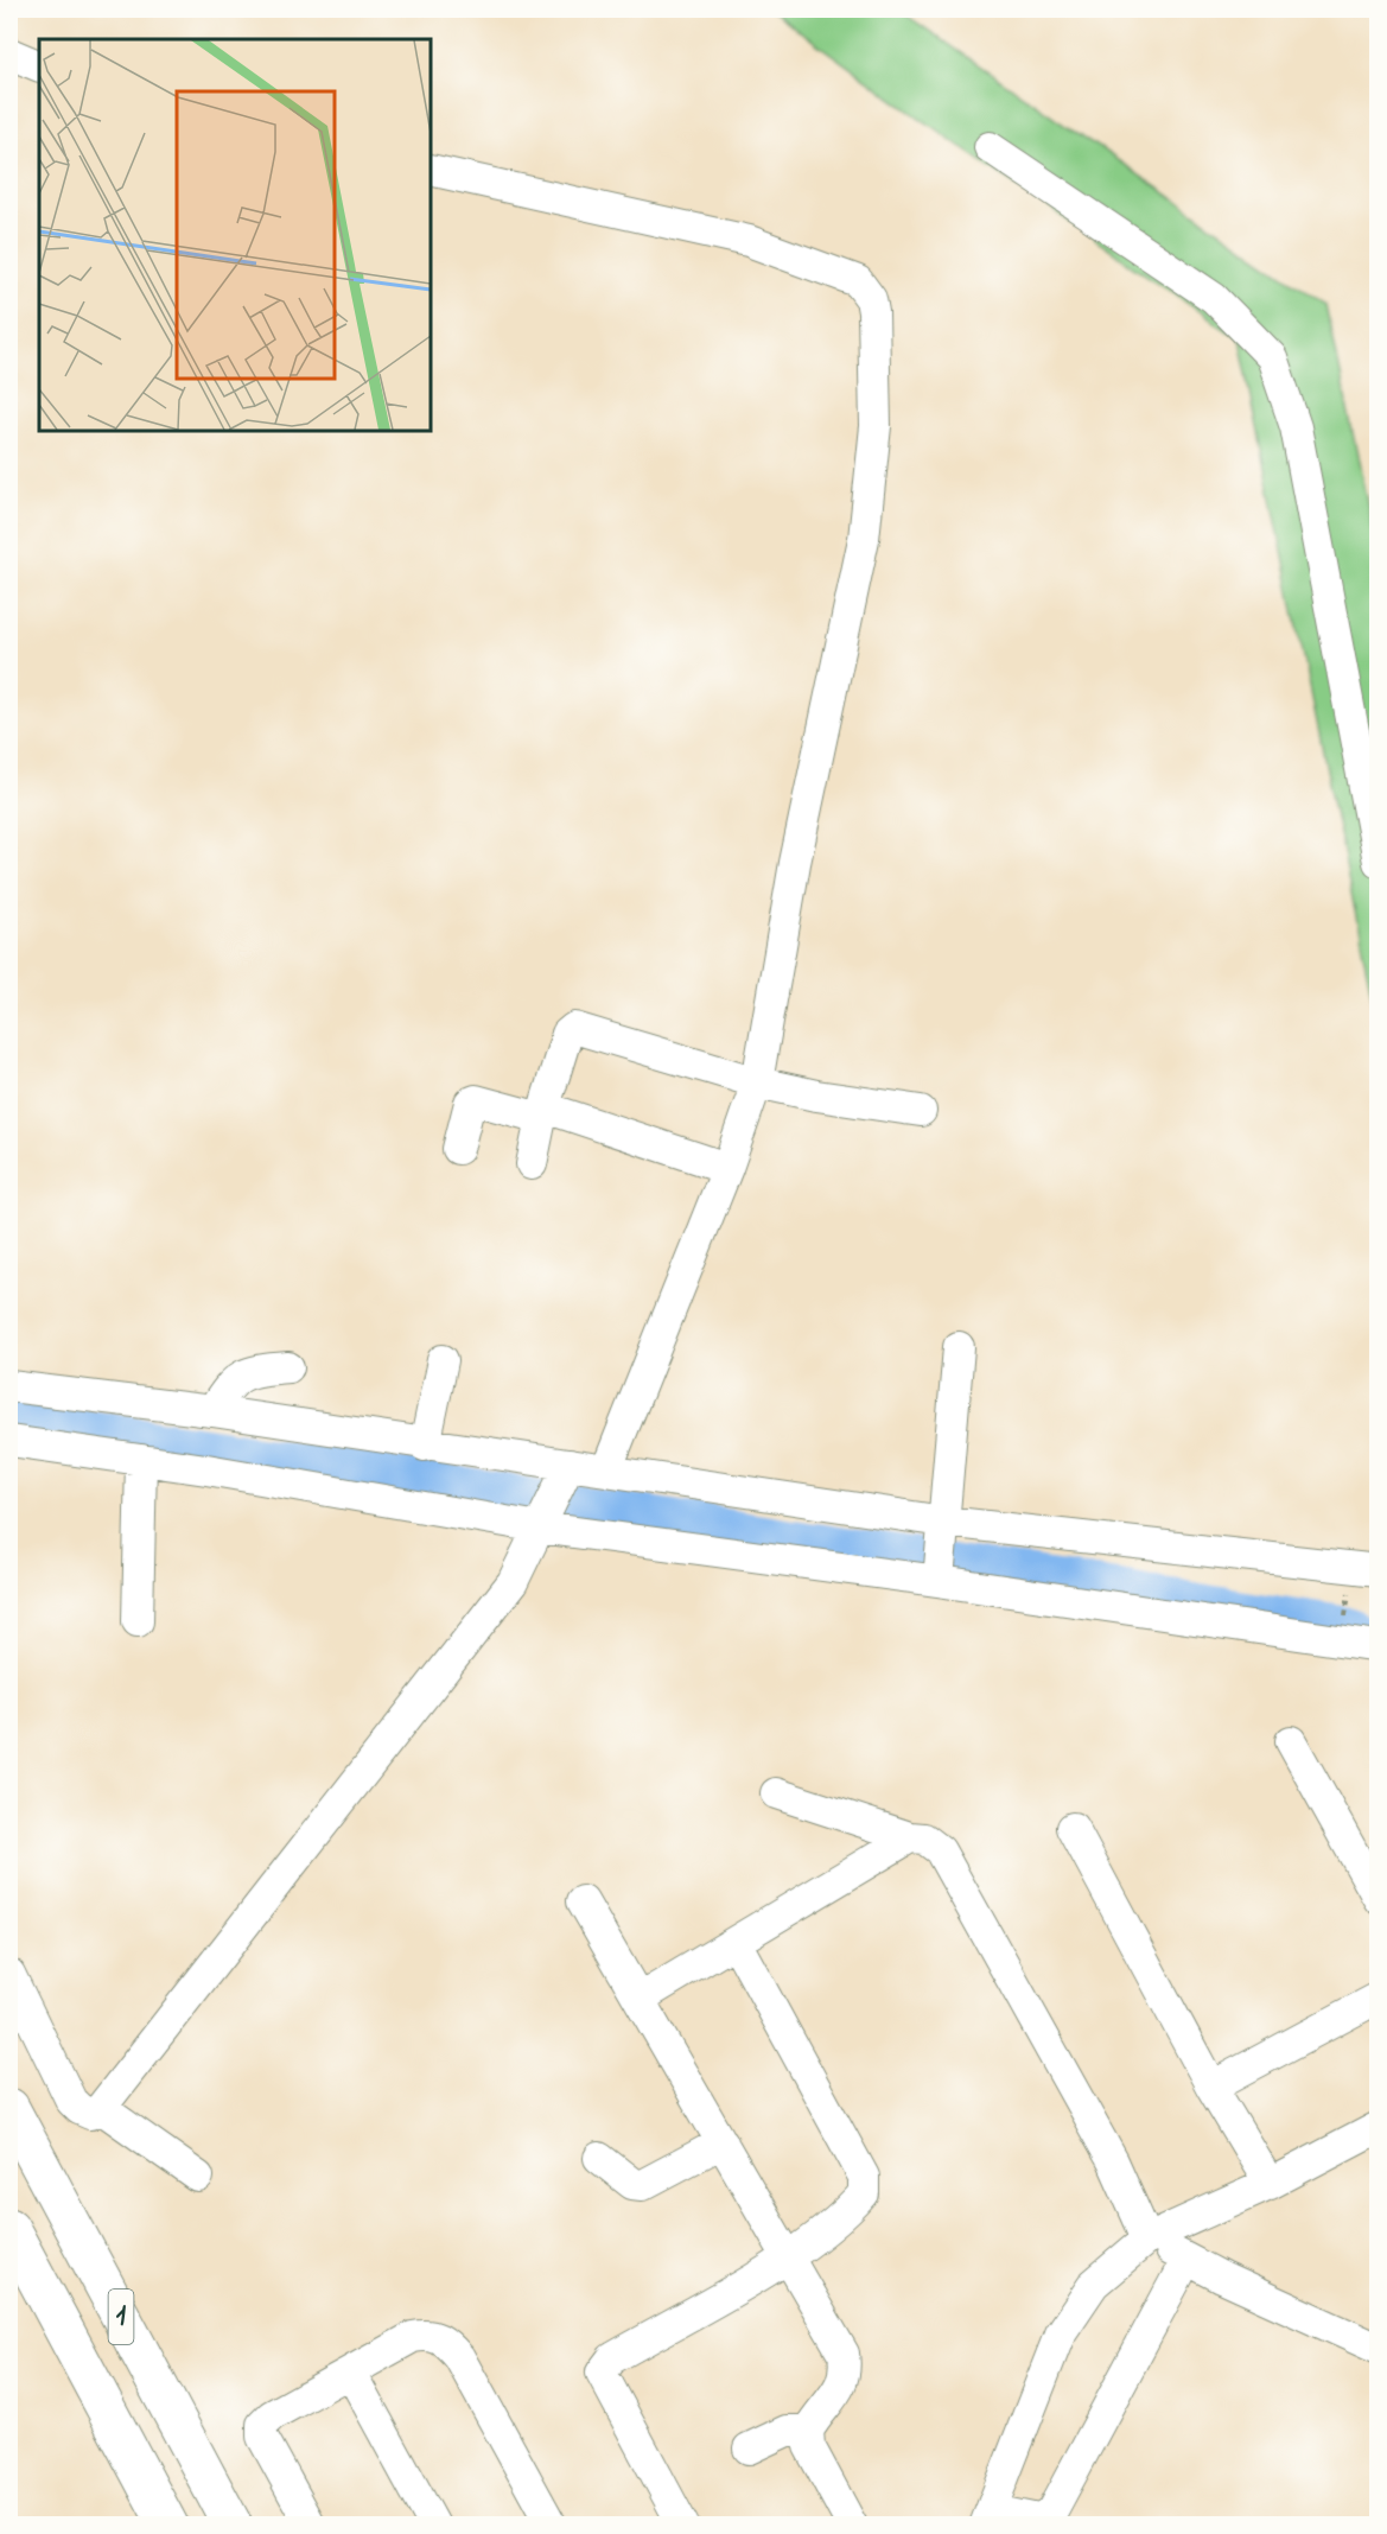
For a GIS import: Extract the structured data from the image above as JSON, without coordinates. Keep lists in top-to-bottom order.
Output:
{
  "streets": {
    "highway": ["1"]
  }
}
